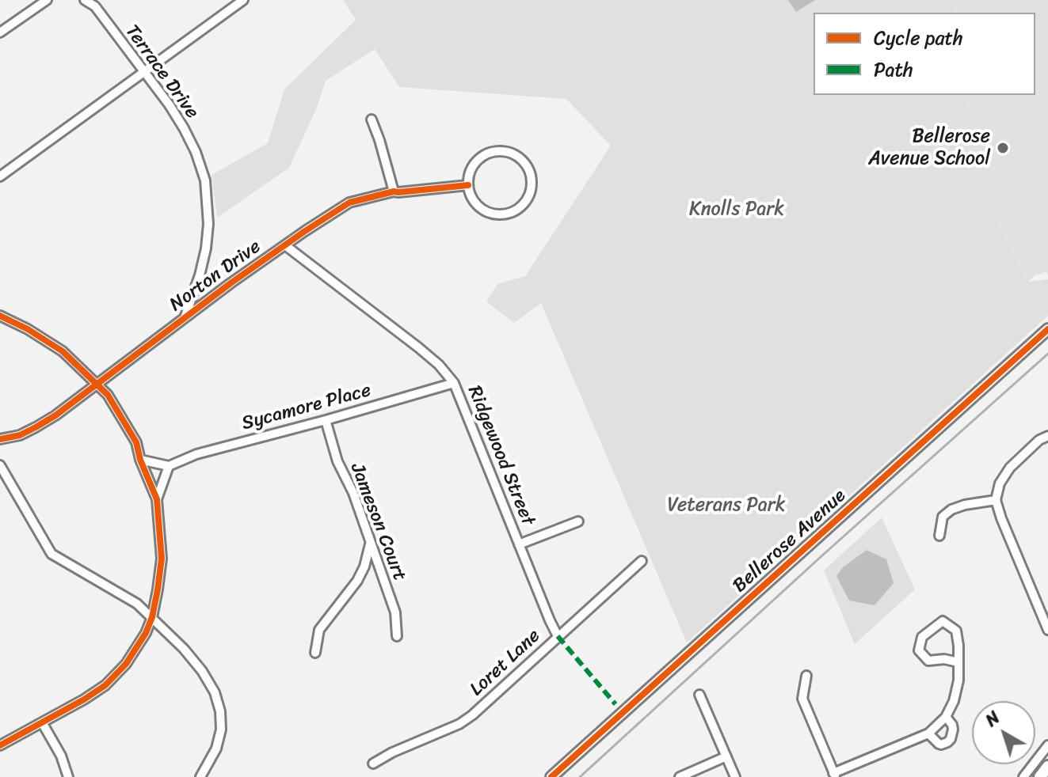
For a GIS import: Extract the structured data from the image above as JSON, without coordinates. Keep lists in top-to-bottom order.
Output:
{
  "streets": {
    "street": [
      "Terrace Drive",
      "Norton Drive",
      "Sycamore Place",
      "Ridgewood Street",
      "Jameson Court",
      "Bellerose Avenue",
      "Loret Lane"
    ]
  },
  "crossings": [
    ["Terrace Drive", "Norton Drive"],
    ["Norton Drive", "Ridgewood Street"],
    ["Sycamore Place", "Ridgewood Street"],
    ["Sycamore Place", "Jameson Court"],
    ["Ridgewood Street", "Loret Lane"]
  ],
  "parks": ["Knolls Park", "Veterans Park"],
  "places": ["Bellerose Avenue School"],
  "legend": ["Cycle path", "Path"],
  "north": "top left"
}
